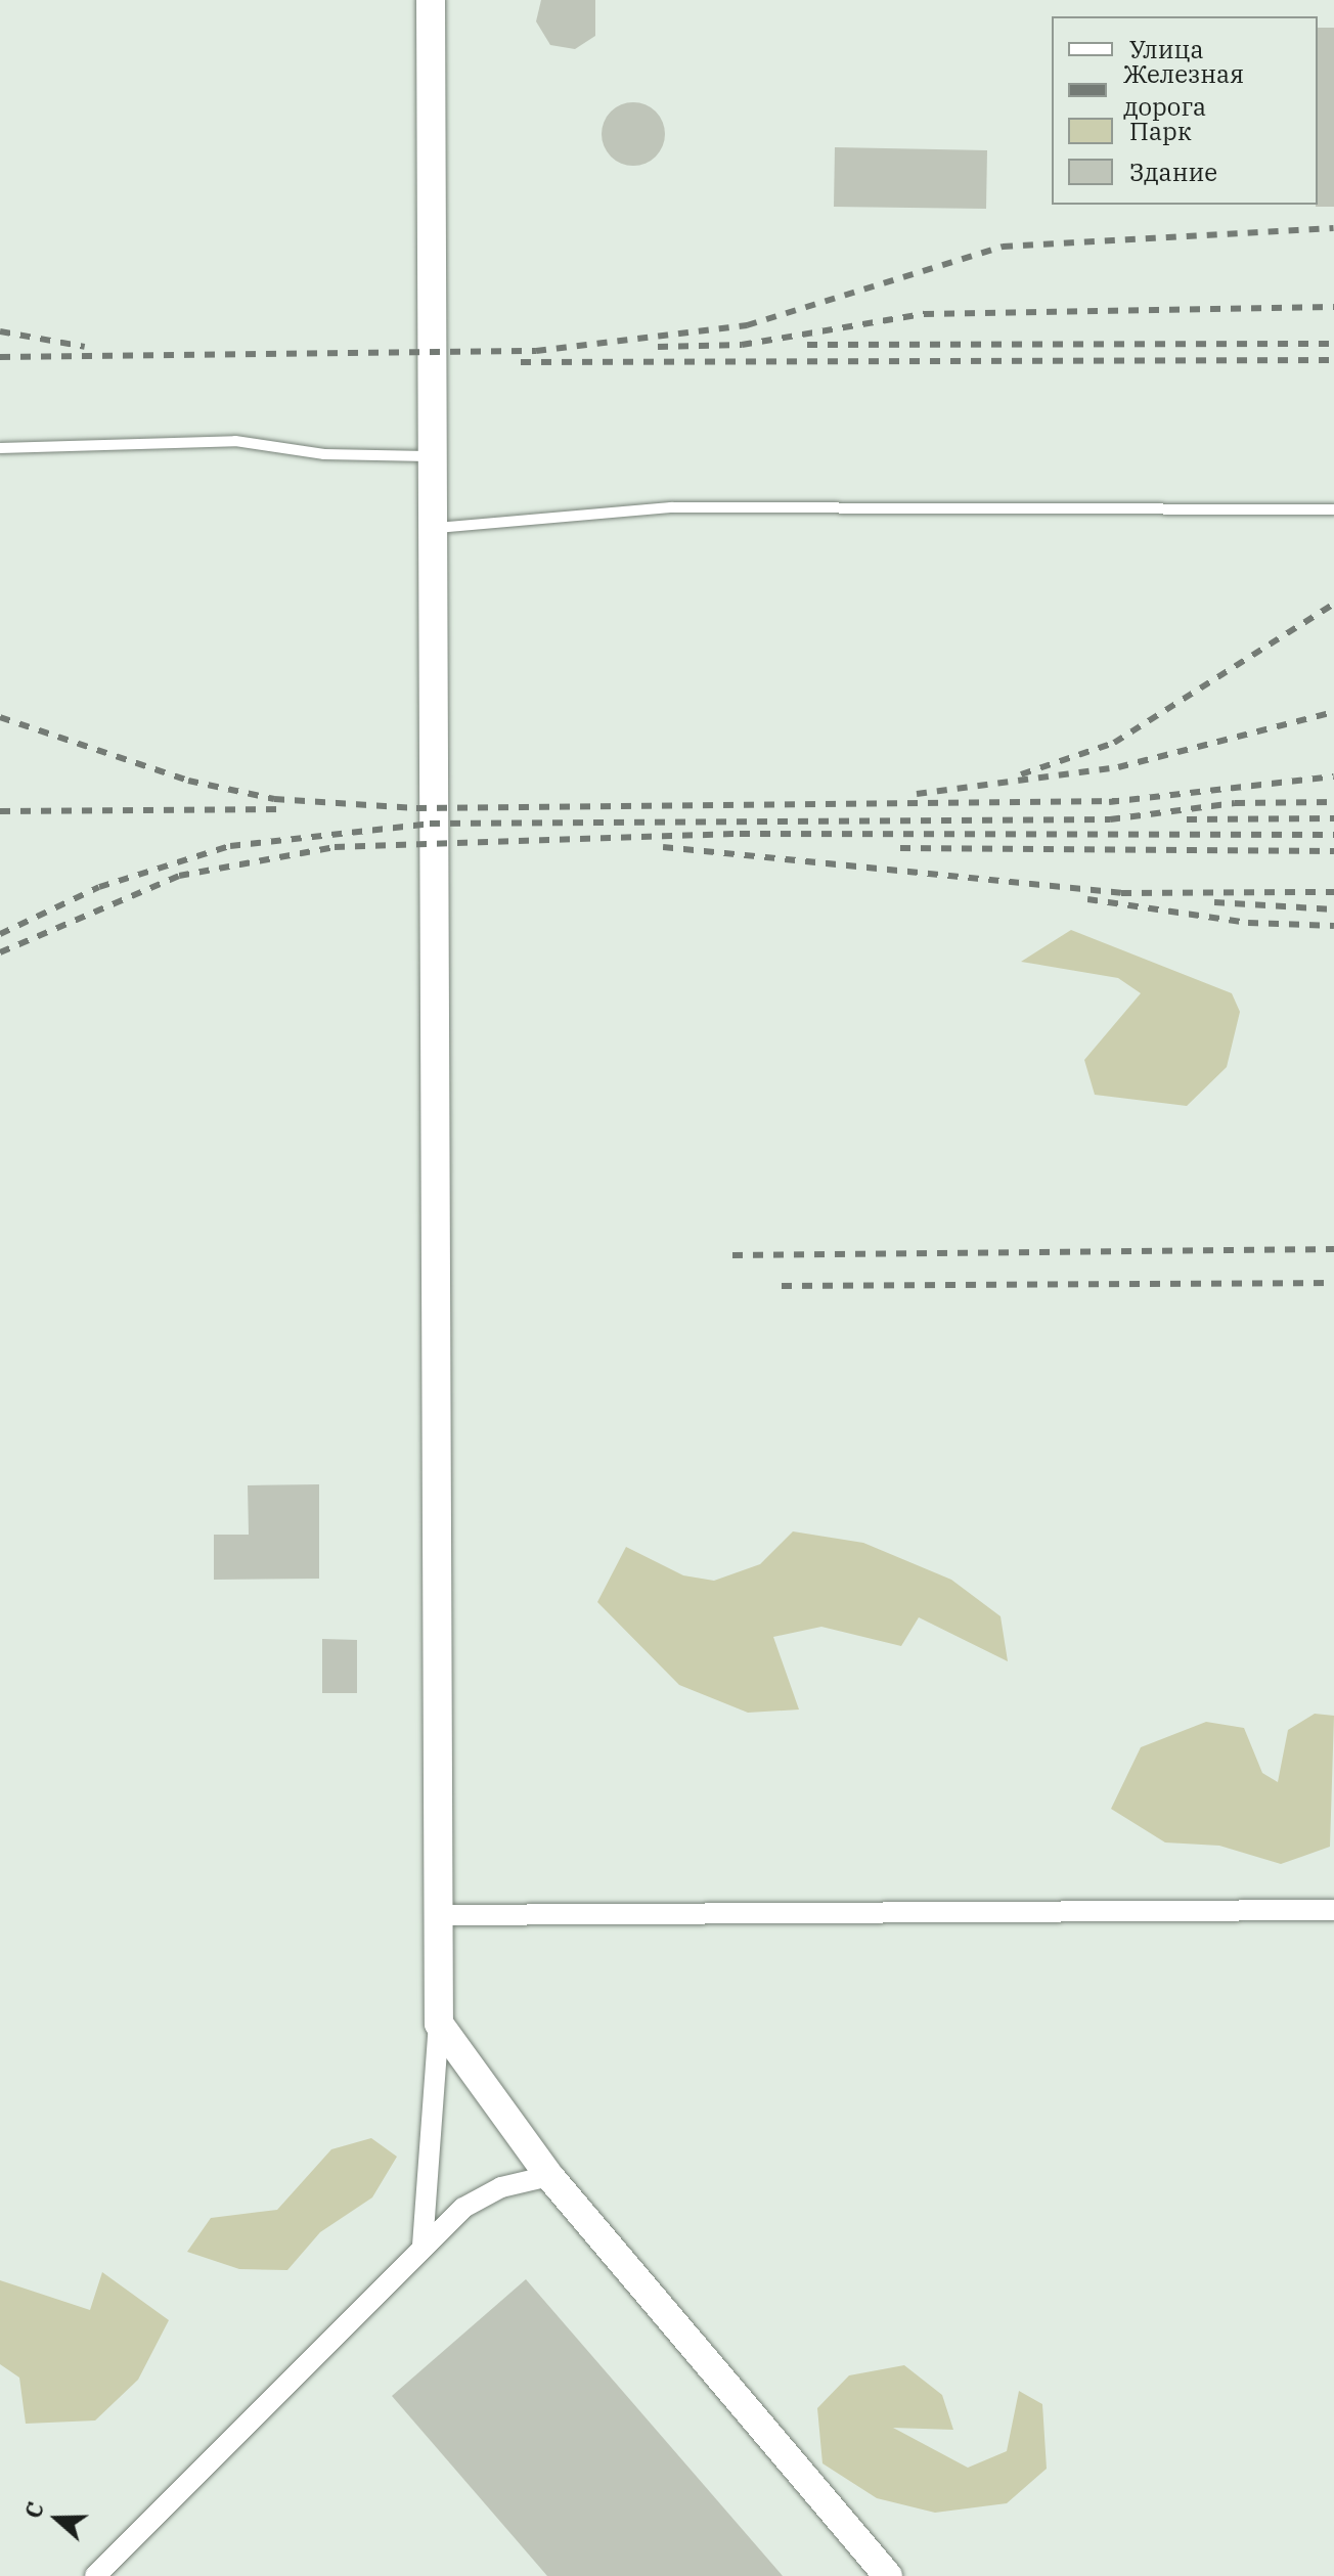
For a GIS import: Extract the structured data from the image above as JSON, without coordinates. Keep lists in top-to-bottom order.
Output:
{
  "legend": [
    "Улица",
    "Железная дорога",
    "Парк",
    "Здание"
  ],
  "north": "left"
}
